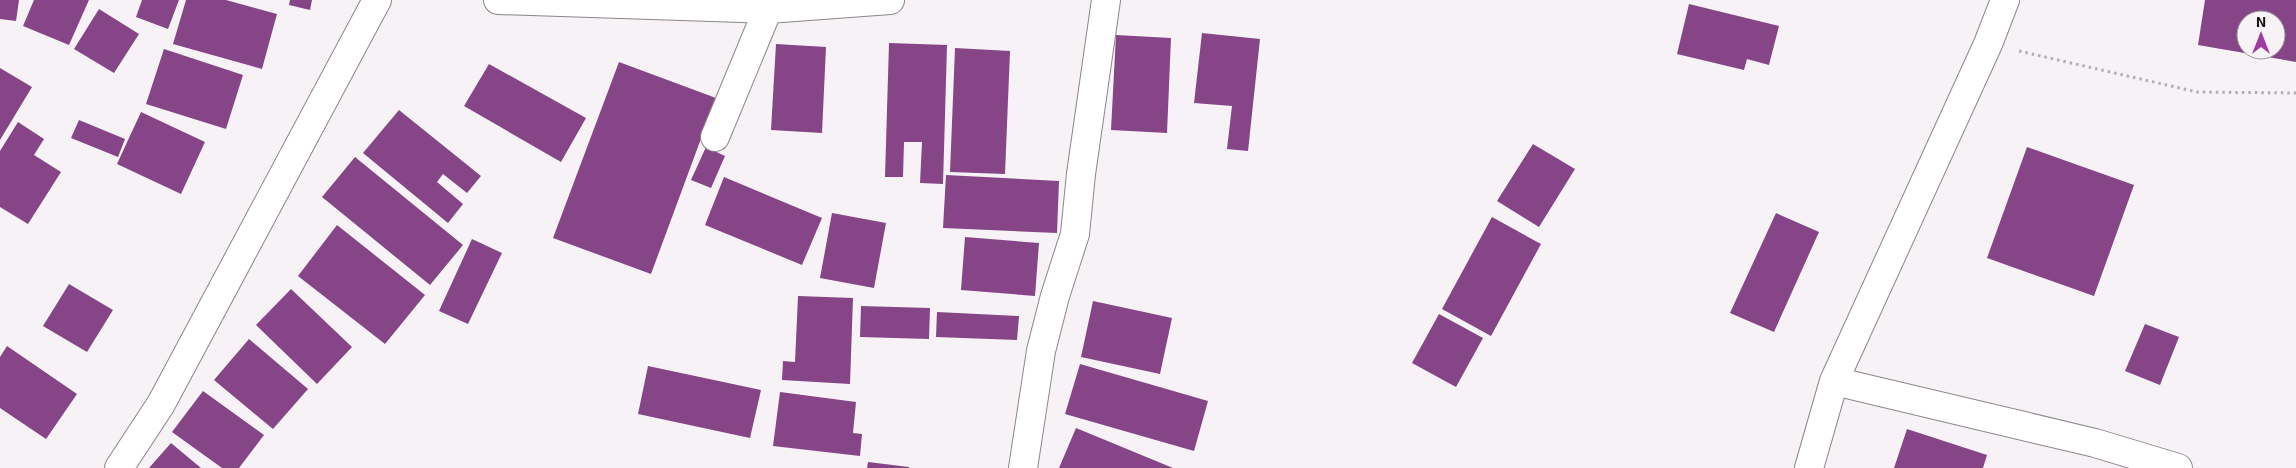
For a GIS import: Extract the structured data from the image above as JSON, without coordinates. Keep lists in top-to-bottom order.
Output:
{
  "north": "top"
}
